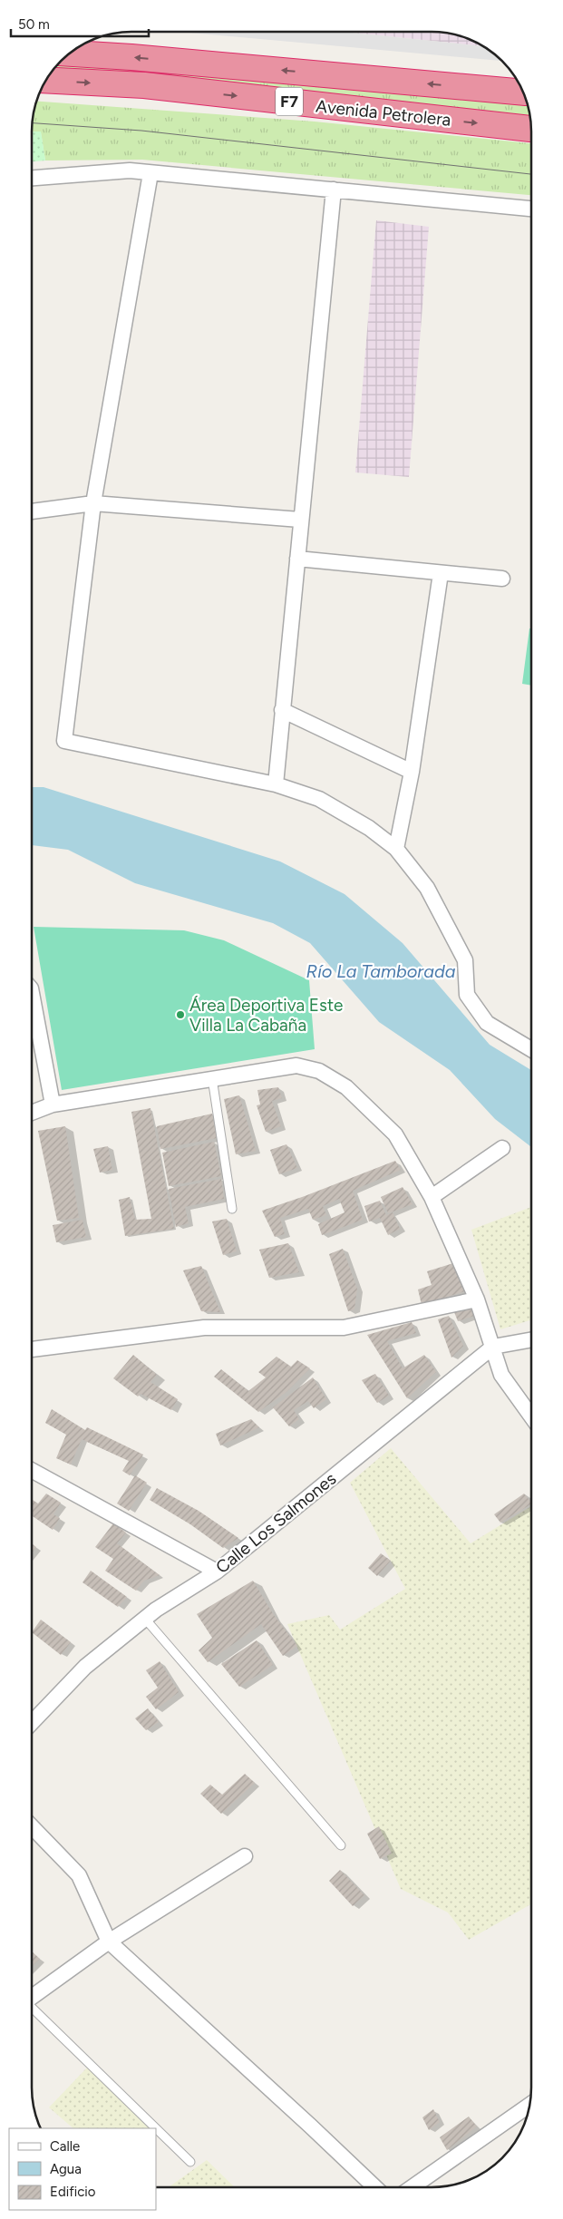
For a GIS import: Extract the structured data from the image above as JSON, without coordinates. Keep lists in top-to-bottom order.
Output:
{
  "streets": {
    "highway": ["F7", "Avenida Petrolera"],
    "street": ["Calle Los Salmones"]
  },
  "water": ["Río La Tamborada"],
  "places": ["Área Deportiva Este Villa La Cabaña"],
  "legend": ["Calle", "Agua", "Edificio"],
  "scale_bar": "50 m"
}
